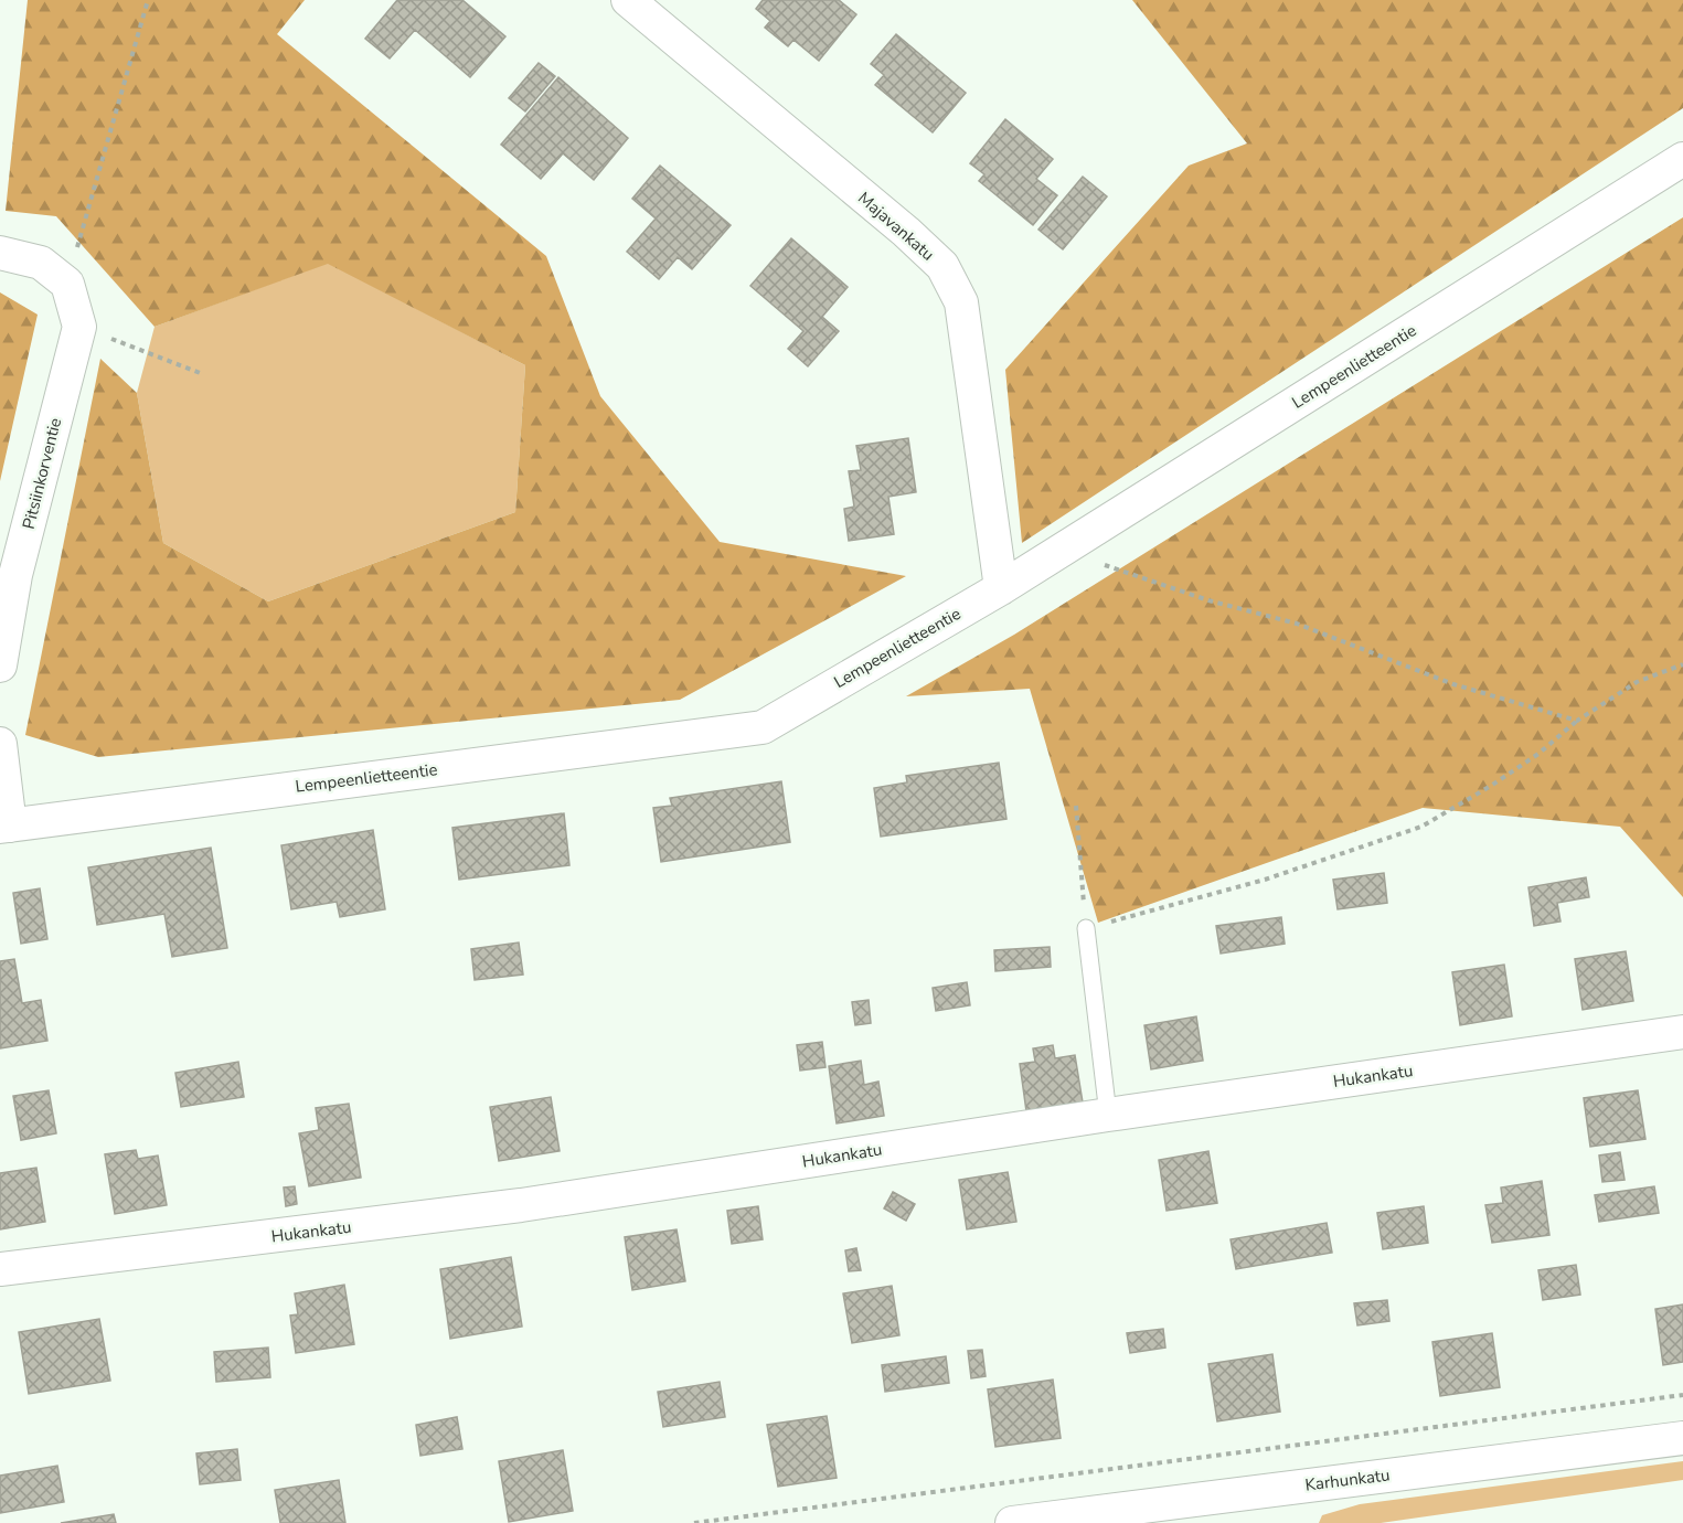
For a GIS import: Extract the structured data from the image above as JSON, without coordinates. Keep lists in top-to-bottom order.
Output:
{
  "streets": {
    "street": [
      "Majavankatu",
      "Lempeenlietteentie",
      "Pitsiinkorventie",
      "Hukankatu",
      "Karhunkatu"
    ]
  },
  "crossings": [
    ["Majavankatu", "Lempeenlietteentie"]
  ]
}
